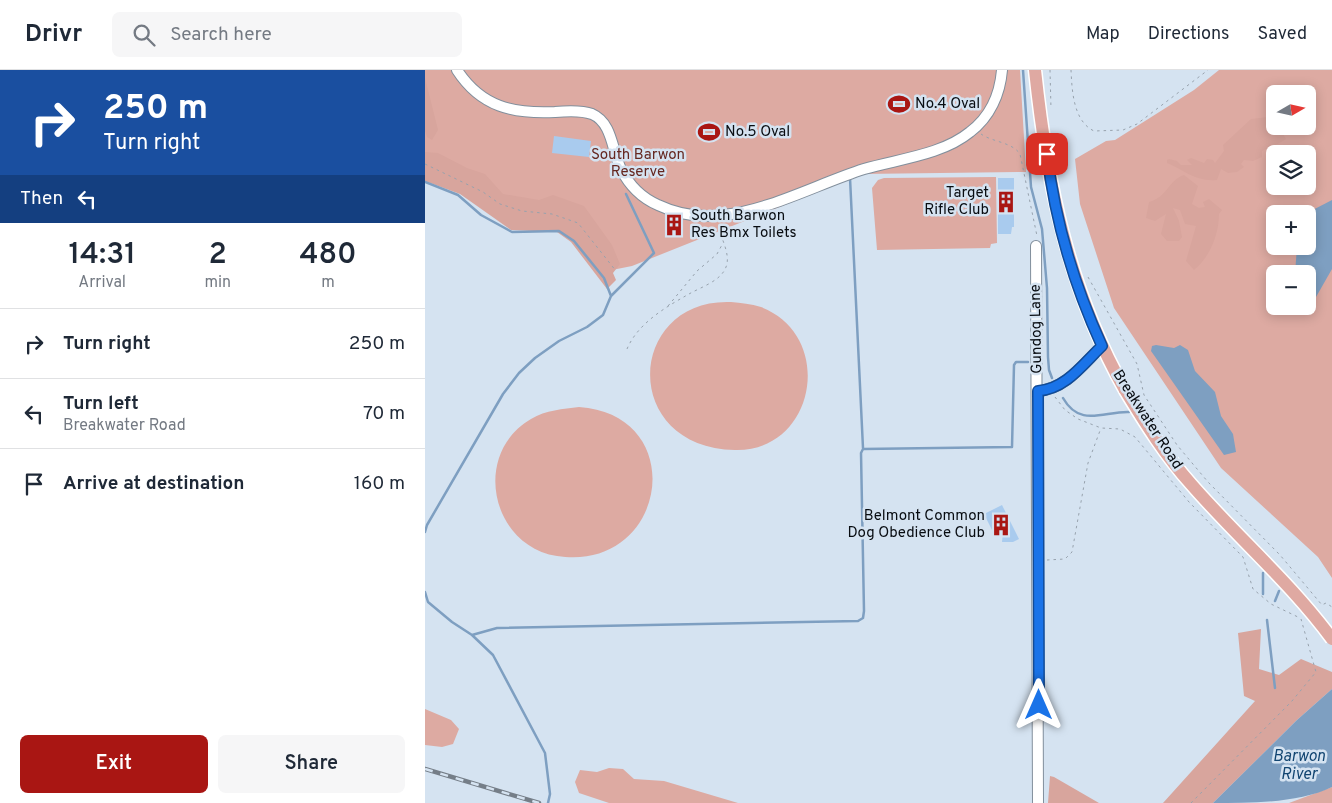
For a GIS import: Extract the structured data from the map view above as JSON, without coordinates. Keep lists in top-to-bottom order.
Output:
{
  "streets": {
    "main road": ["Breakwater Road"],
    "street": ["Gundog Lane"]
  },
  "water": ["Barwon River"],
  "parks": ["South Barwon Reserve"],
  "places": {
    "sports": ["No.4 Oval", "No.5 Oval"],
    "building": ["Target Rifle Club", "South Barwon Res Bmx Toilets", "Belmont Common Dog Obedience Club"]
  },
  "north": "right",
  "page": {
    "header": "Drivr",
    "search": "Search here",
    "nav": ["Map", "Directions", "Saved"],
    "turn": ["250 m", "Turn right"],
    "map_buttons": ["+", "−"],
    "then": "Then",
    "eta": [
      "14:31",
      "Arrival",
      "2",
      "min",
      "480",
      "m"
    ],
    "list": [
      {
        "name": "Turn right",
        "value": "250 m"
      },
      {
        "name": "Turn left",
        "note": "Breakwater Road",
        "value": "70 m"
      },
      {
        "name": "Arrive at destination",
        "value": "160 m"
      }
    ],
    "buttons": ["Exit", "Share"]
  }
}
